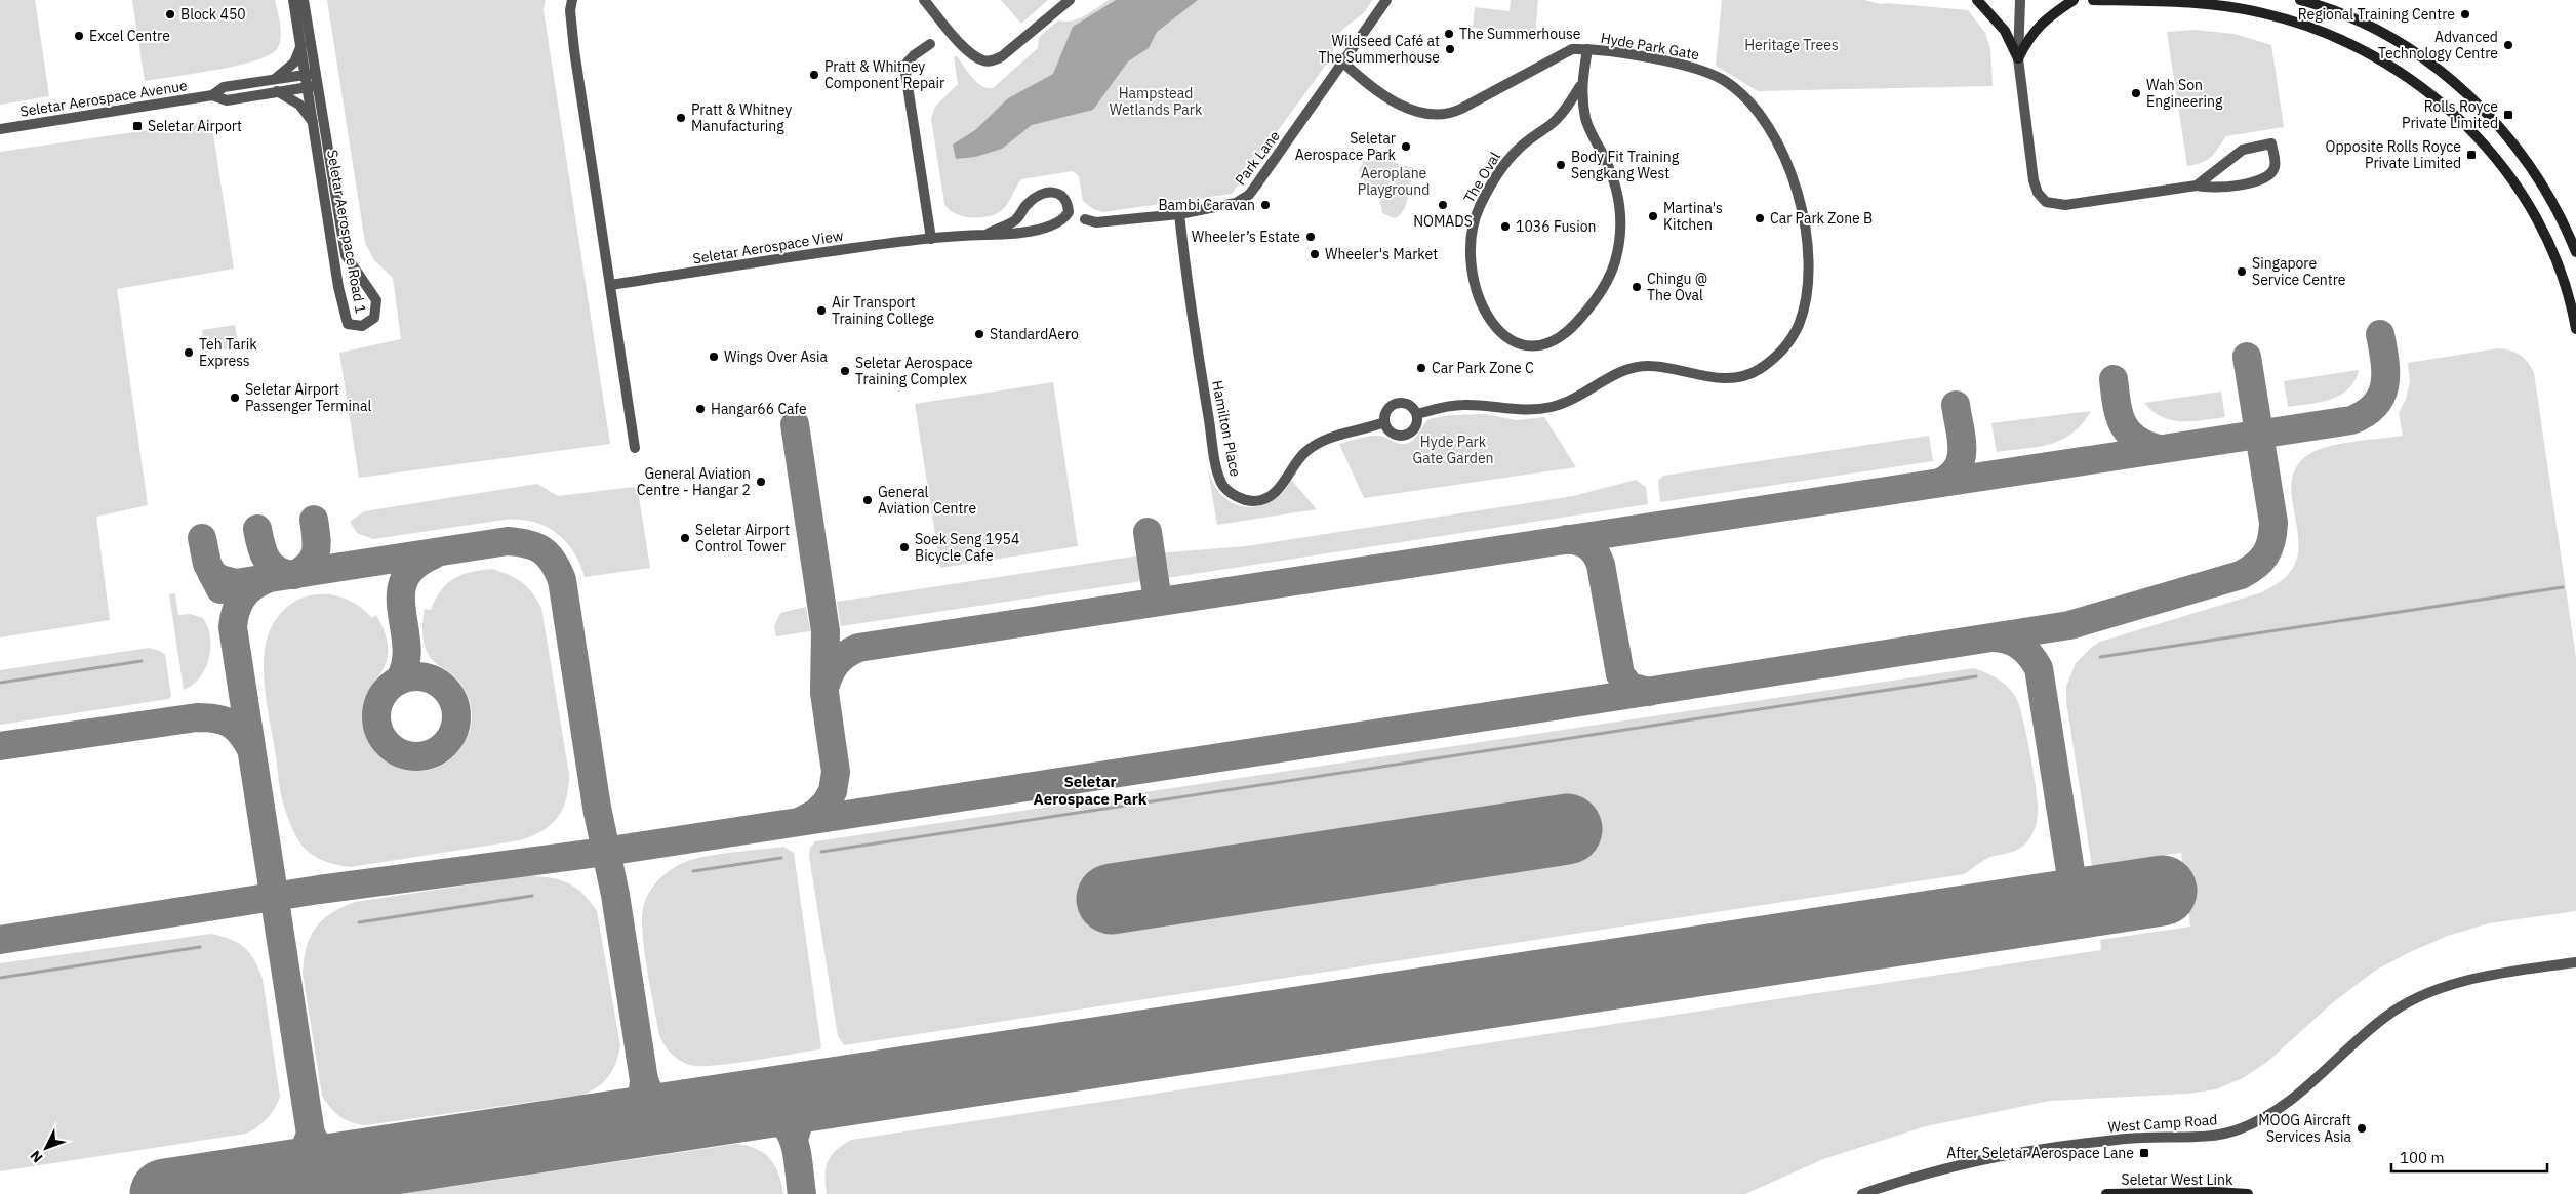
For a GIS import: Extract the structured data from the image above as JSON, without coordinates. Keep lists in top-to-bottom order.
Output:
{
  "streets": {
    "street": [
      "Hyde Park Gate",
      "Seletar Aerospace Avenue",
      "Park Lane",
      "The Oval",
      "Seletar Aerospace Road 1",
      "Seletar Aerospace View",
      "Hamilton Place",
      "West Camp Road",
      "Seletar West Link"
    ]
  },
  "crossings": [
    ["Hyde Park Gate", "Park Lane"],
    ["Hyde Park Gate", "The Oval"],
    ["Hyde Park Gate", "Hamilton Place"],
    ["Seletar Aerospace Avenue", "Seletar Aerospace Road 1"],
    ["Park Lane", "Hamilton Place"]
  ],
  "districts": ["Seletar Aerospace Park"],
  "parks": [
    "Heritage Trees",
    "Hampstead Wetlands Park",
    "Aeroplane Playground",
    "Hyde Park Gate Garden"
  ],
  "places": {
    "other": [
      "Block 450",
      "Regional Training Centre",
      "The Summerhouse",
      "Excel Centre",
      "Advanced Technology Centre",
      "Wildseed Café at The Summerhouse",
      "Pratt & Whitney Component Repair",
      "Wah Son Engineering",
      "Pratt & Whitney Manufacturing",
      "Seletar Aerospace Park",
      "Body Fit Training Sengkang West",
      "Bambi Caravan",
      "NOMADS",
      "Martina's Kitchen",
      "Car Park Zone B",
      "1036 Fusion",
      "Wheeler’s Estate",
      "Wheeler's Market",
      "Singapore Service Centre",
      "Chingu @ The Oval",
      "Air Transport Training College",
      "StandardAero",
      "Teh Tarik Express",
      "Wings Over Asia",
      "Car Park Zone C",
      "Seletar Aerospace Training Complex",
      "Seletar Airport Passenger Terminal",
      "Hangar66 Cafe",
      "General Aviation Centre - Hangar 2",
      "General Aviation Centre",
      "Seletar Airport Control Tower",
      "Soek Seng 1954 Bicycle Cafe",
      "MOOG Aircraft Services Asia"
    ],
    "transit": [
      "Rolls Royce Private Limited",
      "Seletar Airport",
      "Opposite Rolls Royce Private Limited",
      "After Seletar Aerospace Lane"
    ]
  },
  "scale_bar": "100 m",
  "north": "bottom left"
}
